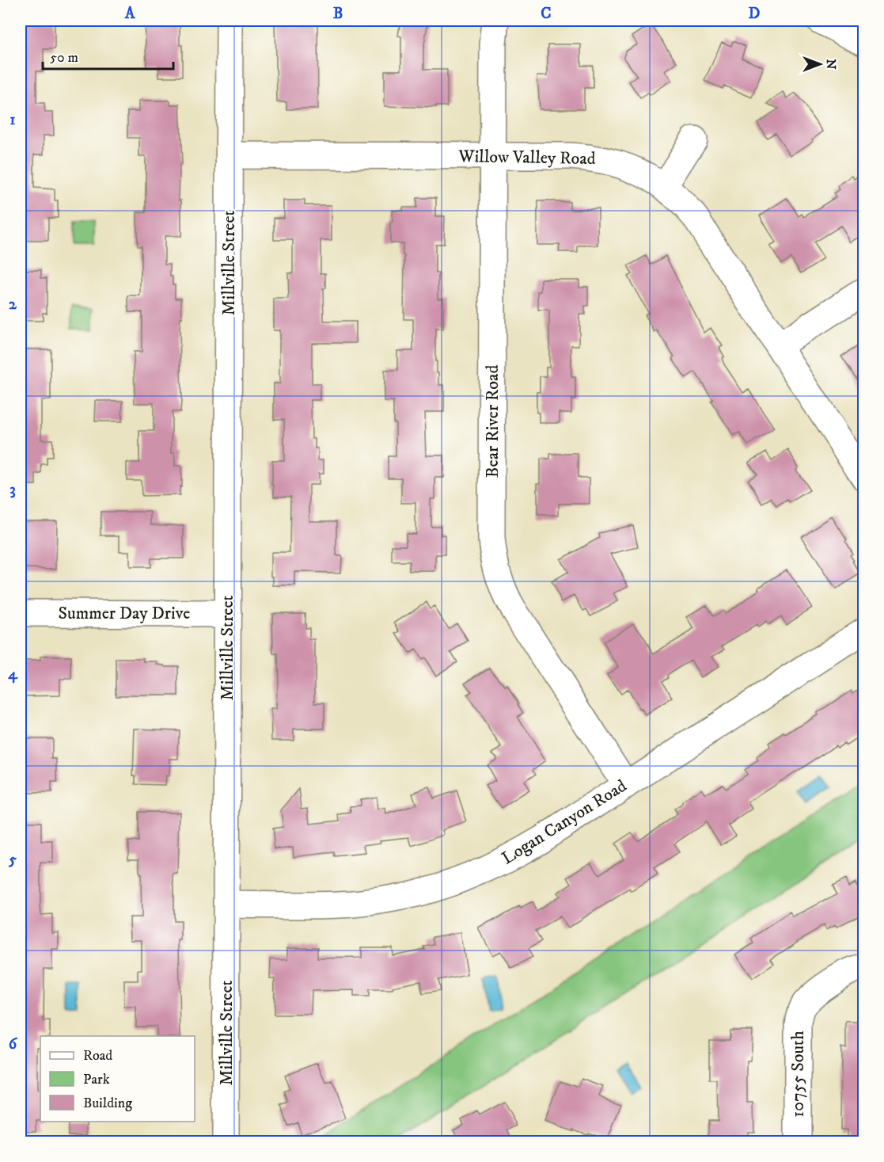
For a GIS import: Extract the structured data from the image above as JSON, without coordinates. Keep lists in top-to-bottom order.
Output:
{
  "streets": {
    "street": [
      "Willow Valley Road",
      "Millville Street",
      "Bear River Road",
      "Summer Day Drive",
      "Logan Canyon Road",
      "10755 South"
    ]
  },
  "crossings": [
    ["Willow Valley Road", "Millville Street"],
    ["Willow Valley Road", "Bear River Road"],
    ["Millville Street", "Summer Day Drive"],
    ["Millville Street", "Logan Canyon Road"],
    ["Bear River Road", "Logan Canyon Road"]
  ],
  "legend": ["Road", "Park", "Building"],
  "scale_bar": "50 m",
  "north": "right",
  "grid": {
    "columns": [
      "A",
      "B",
      "C",
      "D"
    ],
    "rows": [
      "1",
      "2",
      "3",
      "4",
      "5",
      "6"
    ]
  }
}
